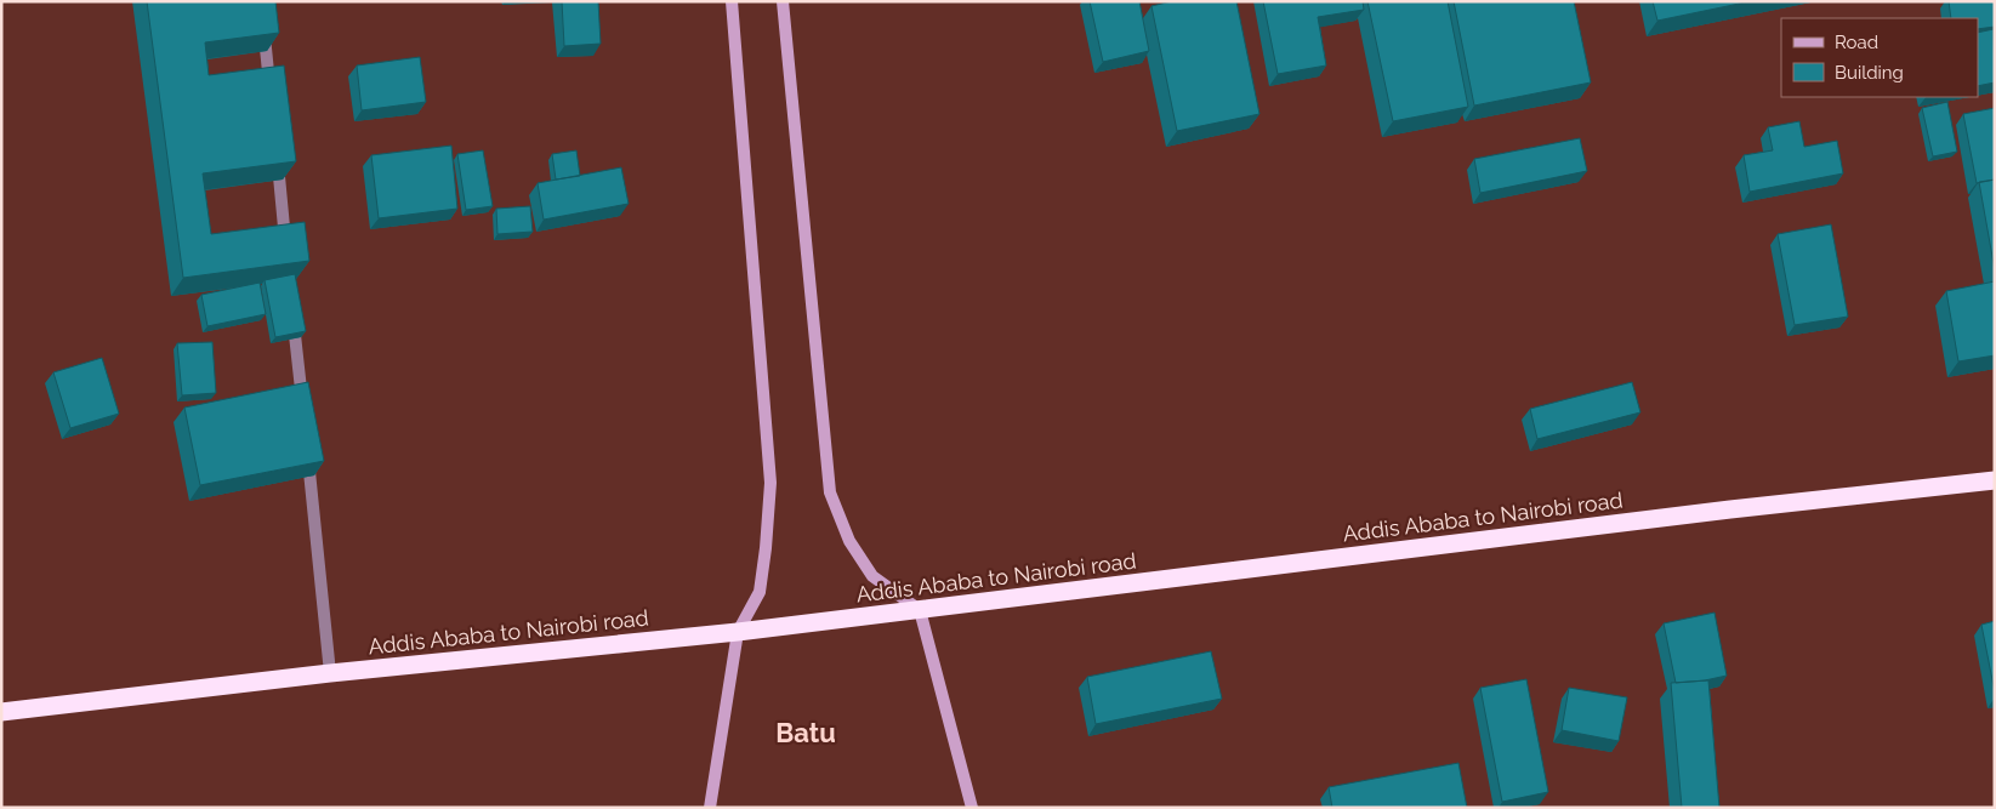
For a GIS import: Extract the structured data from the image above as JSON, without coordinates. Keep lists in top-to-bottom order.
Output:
{
  "streets": {
    "highway": ["Addis Ababa to Nairobi road"]
  },
  "districts": ["Batu"],
  "legend": ["Road", "Building"]
}
